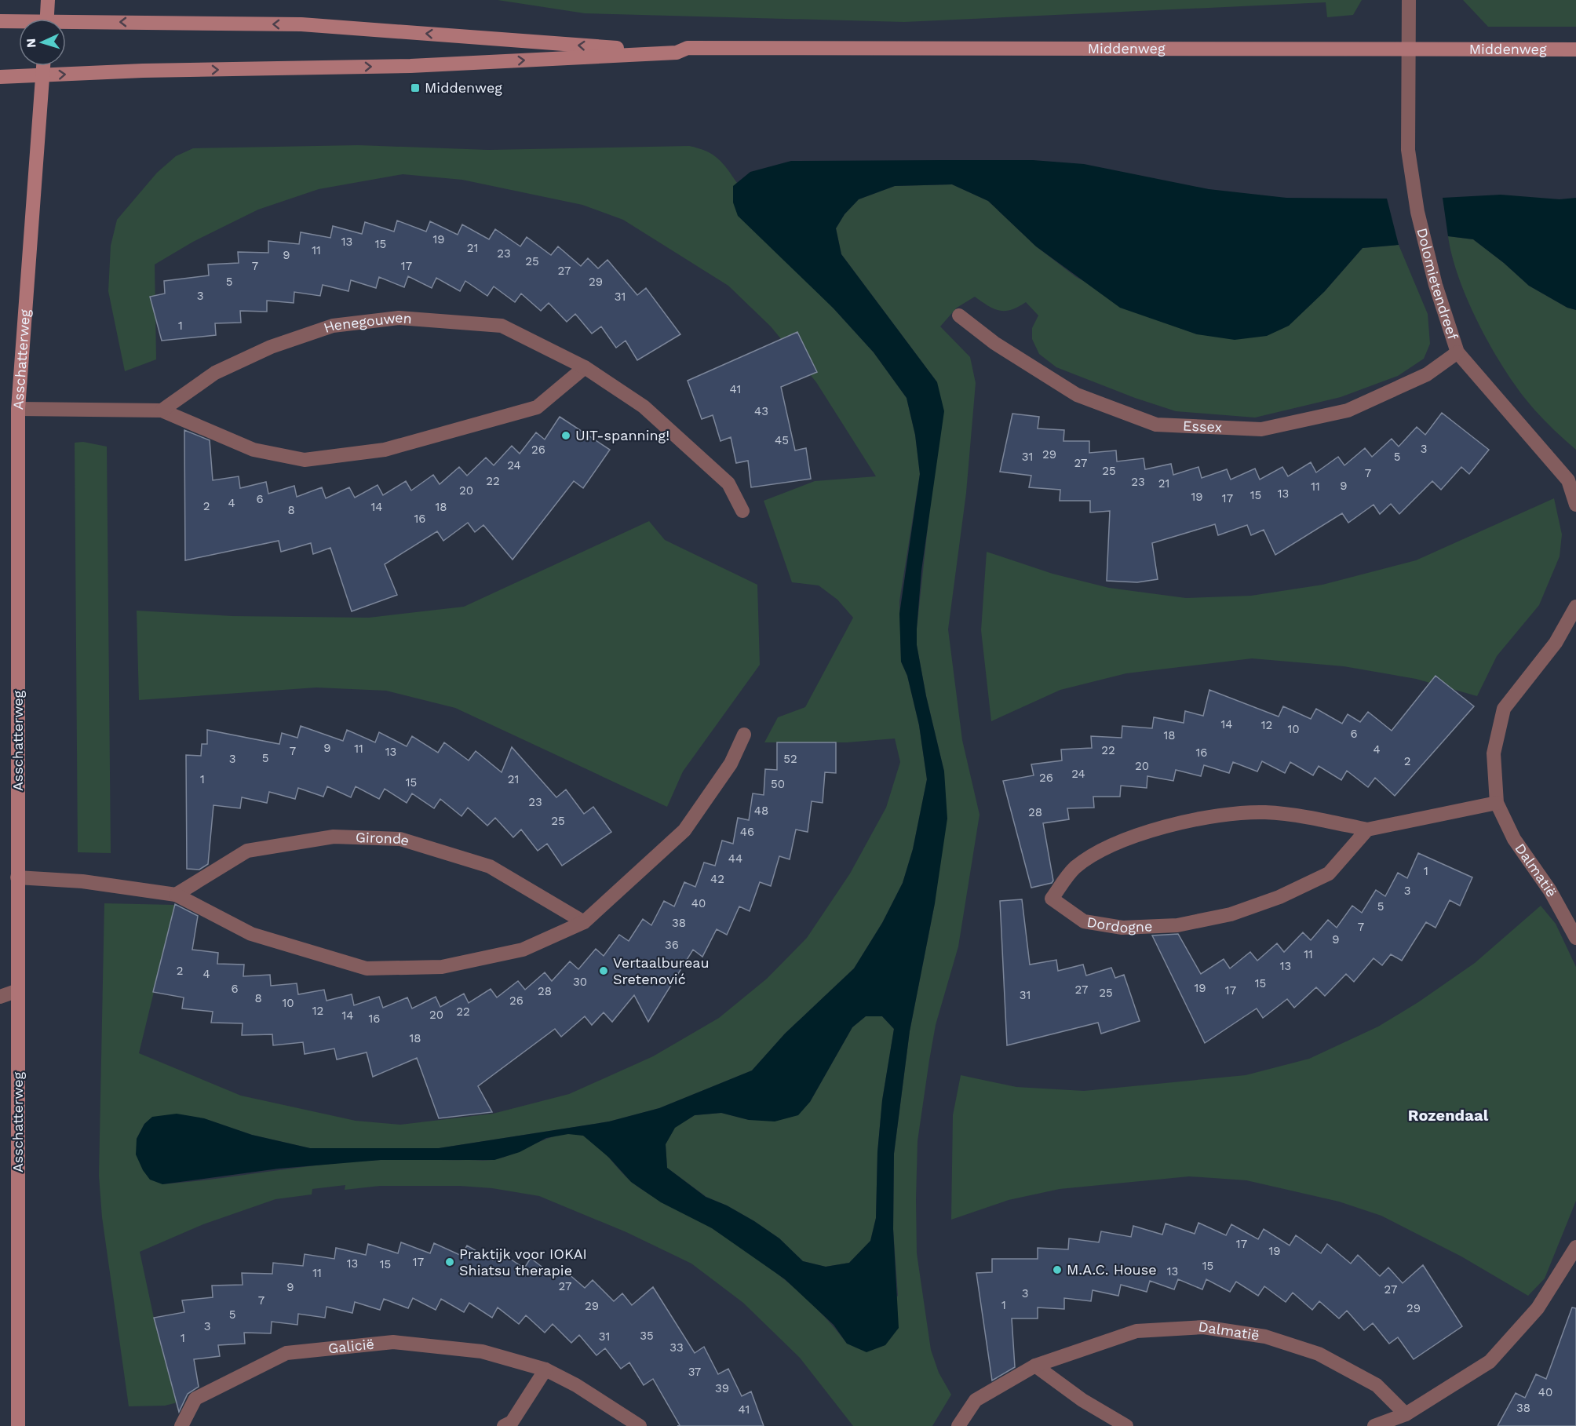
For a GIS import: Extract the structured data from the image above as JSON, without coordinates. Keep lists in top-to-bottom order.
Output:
{
  "streets": {
    "main road": ["Middenweg", "Asschatterweg"],
    "street": [
      "Dolomietendreef",
      "Henegouwen",
      "Essex",
      "Gironde",
      "Dalmatië",
      "Dordogne",
      "Galicië"
    ]
  },
  "crossings": [
    ["Middenweg", "Dolomietendreef"],
    ["Middenweg", "Asschatterweg"],
    ["Dolomietendreef", "Essex"],
    ["Dalmatië", "Dordogne"]
  ],
  "districts": ["Rozendaal"],
  "places": {
    "transit": ["Middenweg"],
    "other": [
      "UIT-spanning!",
      "Vertaalbureau Sretenović",
      "Praktijk voor IOKAI Shiatsu therapie",
      "M.A.C. House"
    ]
  },
  "house_numbers": [
    "19",
    "13",
    "15",
    "21",
    "11",
    "23",
    "9",
    "25",
    "7",
    "17",
    "27",
    "5",
    "29",
    "3",
    "31",
    "1",
    "41",
    "43",
    "45",
    "3",
    "26",
    "29",
    "31",
    "5",
    "27",
    "24",
    "25",
    "7",
    "22",
    "23",
    "21",
    "9",
    "11",
    "20",
    "13",
    "15",
    "19",
    "17",
    "6",
    "4",
    "2",
    "14",
    "18",
    "8",
    "16",
    "14",
    "12",
    "10",
    "6",
    "18",
    "9",
    "11",
    "4",
    "22",
    "7",
    "13",
    "16",
    "5",
    "3",
    "52",
    "2",
    "20",
    "24",
    "26",
    "1",
    "21",
    "15",
    "50",
    "23",
    "48",
    "28",
    "25",
    "46",
    "44",
    "1",
    "42",
    "3",
    "40",
    "5",
    "38",
    "7",
    "9",
    "36",
    "11",
    "13",
    "2",
    "4",
    "30",
    "15",
    "19",
    "6",
    "27",
    "17",
    "28",
    "25",
    "31",
    "8",
    "26",
    "10",
    "12",
    "22",
    "20",
    "14",
    "16",
    "18",
    "17",
    "19",
    "17",
    "13",
    "15",
    "15",
    "13",
    "11",
    "27",
    "9",
    "27",
    "3",
    "7",
    "1",
    "29",
    "29",
    "5",
    "3",
    "35",
    "31",
    "1",
    "33",
    "37",
    "39",
    "40",
    "38",
    "41"
  ],
  "north": "left"
}
